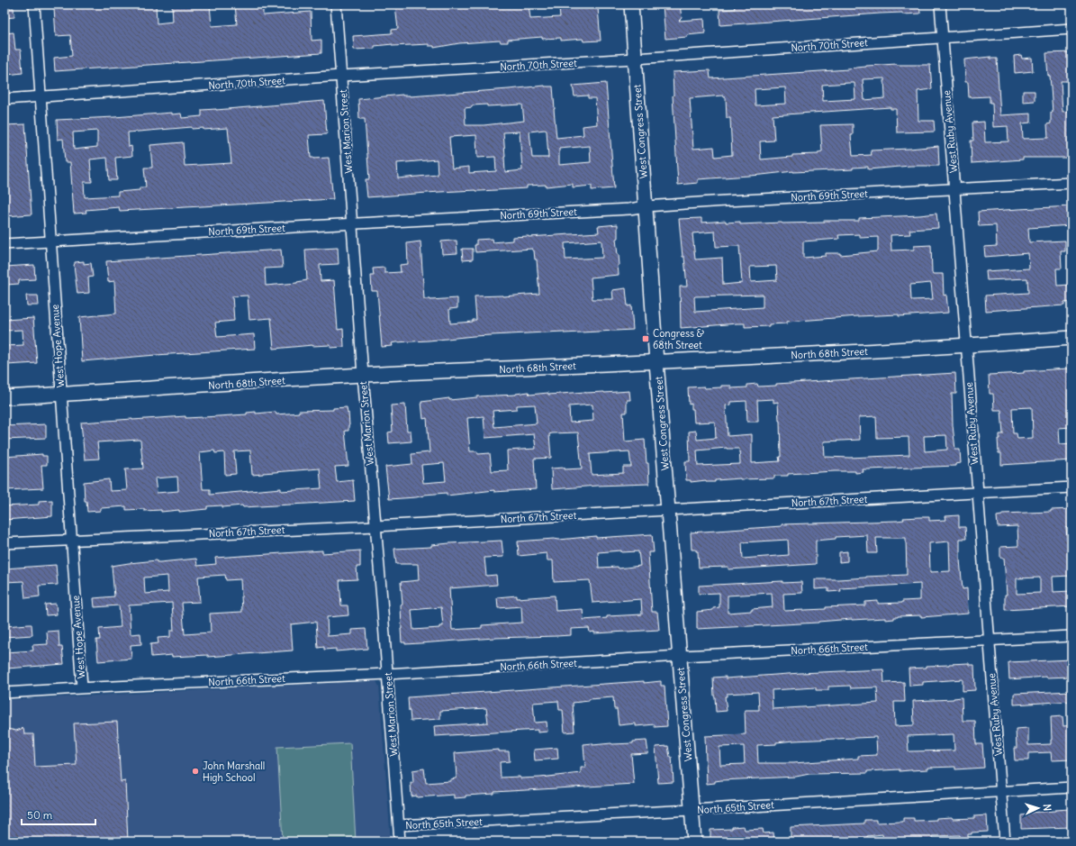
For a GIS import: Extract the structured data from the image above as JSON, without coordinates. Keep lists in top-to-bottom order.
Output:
{
  "streets": {
    "street": [
      "North 70th Street",
      "West Marion Street",
      "West Congress Street",
      "West Ruby Avenue",
      "North 69th Street",
      "West Hope Avenue",
      "North 68th Street",
      "North 67th Street",
      "North 66th Street",
      "North 65th Street"
    ]
  },
  "crossings": [
    ["North 70th Street", "West Marion Street"],
    ["North 70th Street", "West Congress Street"],
    ["North 70th Street", "West Ruby Avenue"],
    ["North 70th Street", "West Hope Avenue"],
    ["West Marion Street", "North 69th Street"],
    ["West Marion Street", "North 68th Street"],
    ["West Marion Street", "North 67th Street"],
    ["West Marion Street", "North 66th Street"],
    ["West Marion Street", "North 65th Street"],
    ["West Congress Street", "North 69th Street"],
    ["West Congress Street", "North 68th Street"],
    ["West Congress Street", "North 67th Street"],
    ["West Congress Street", "North 66th Street"],
    ["West Congress Street", "North 65th Street"],
    ["West Ruby Avenue", "North 69th Street"],
    ["West Ruby Avenue", "North 68th Street"],
    ["West Ruby Avenue", "North 67th Street"],
    ["West Ruby Avenue", "North 66th Street"],
    ["West Ruby Avenue", "North 65th Street"],
    ["North 69th Street", "West Hope Avenue"],
    ["West Hope Avenue", "North 68th Street"],
    ["West Hope Avenue", "North 67th Street"],
    ["West Hope Avenue", "North 66th Street"]
  ],
  "places": {
    "transit": ["Congress & 68th Street"],
    "other": ["John Marshall High School"]
  },
  "scale_bar": "50 m",
  "north": "right"
}
